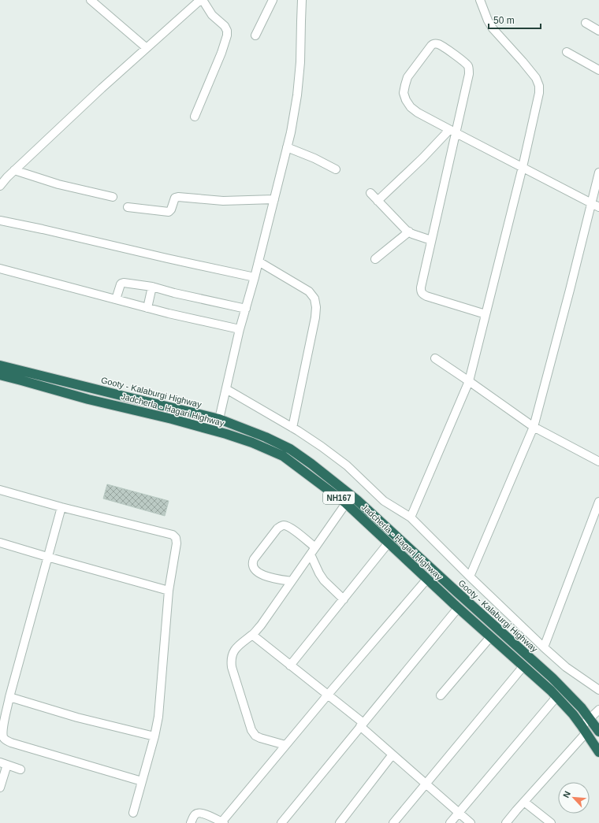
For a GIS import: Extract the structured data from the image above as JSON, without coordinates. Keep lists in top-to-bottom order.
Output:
{
  "streets": {
    "highway": ["Gooty - Kalaburgi Highway", "Jadcherla - Hagari Highway", "NH167"]
  },
  "scale_bar": "50 m",
  "north": "top left"
}
